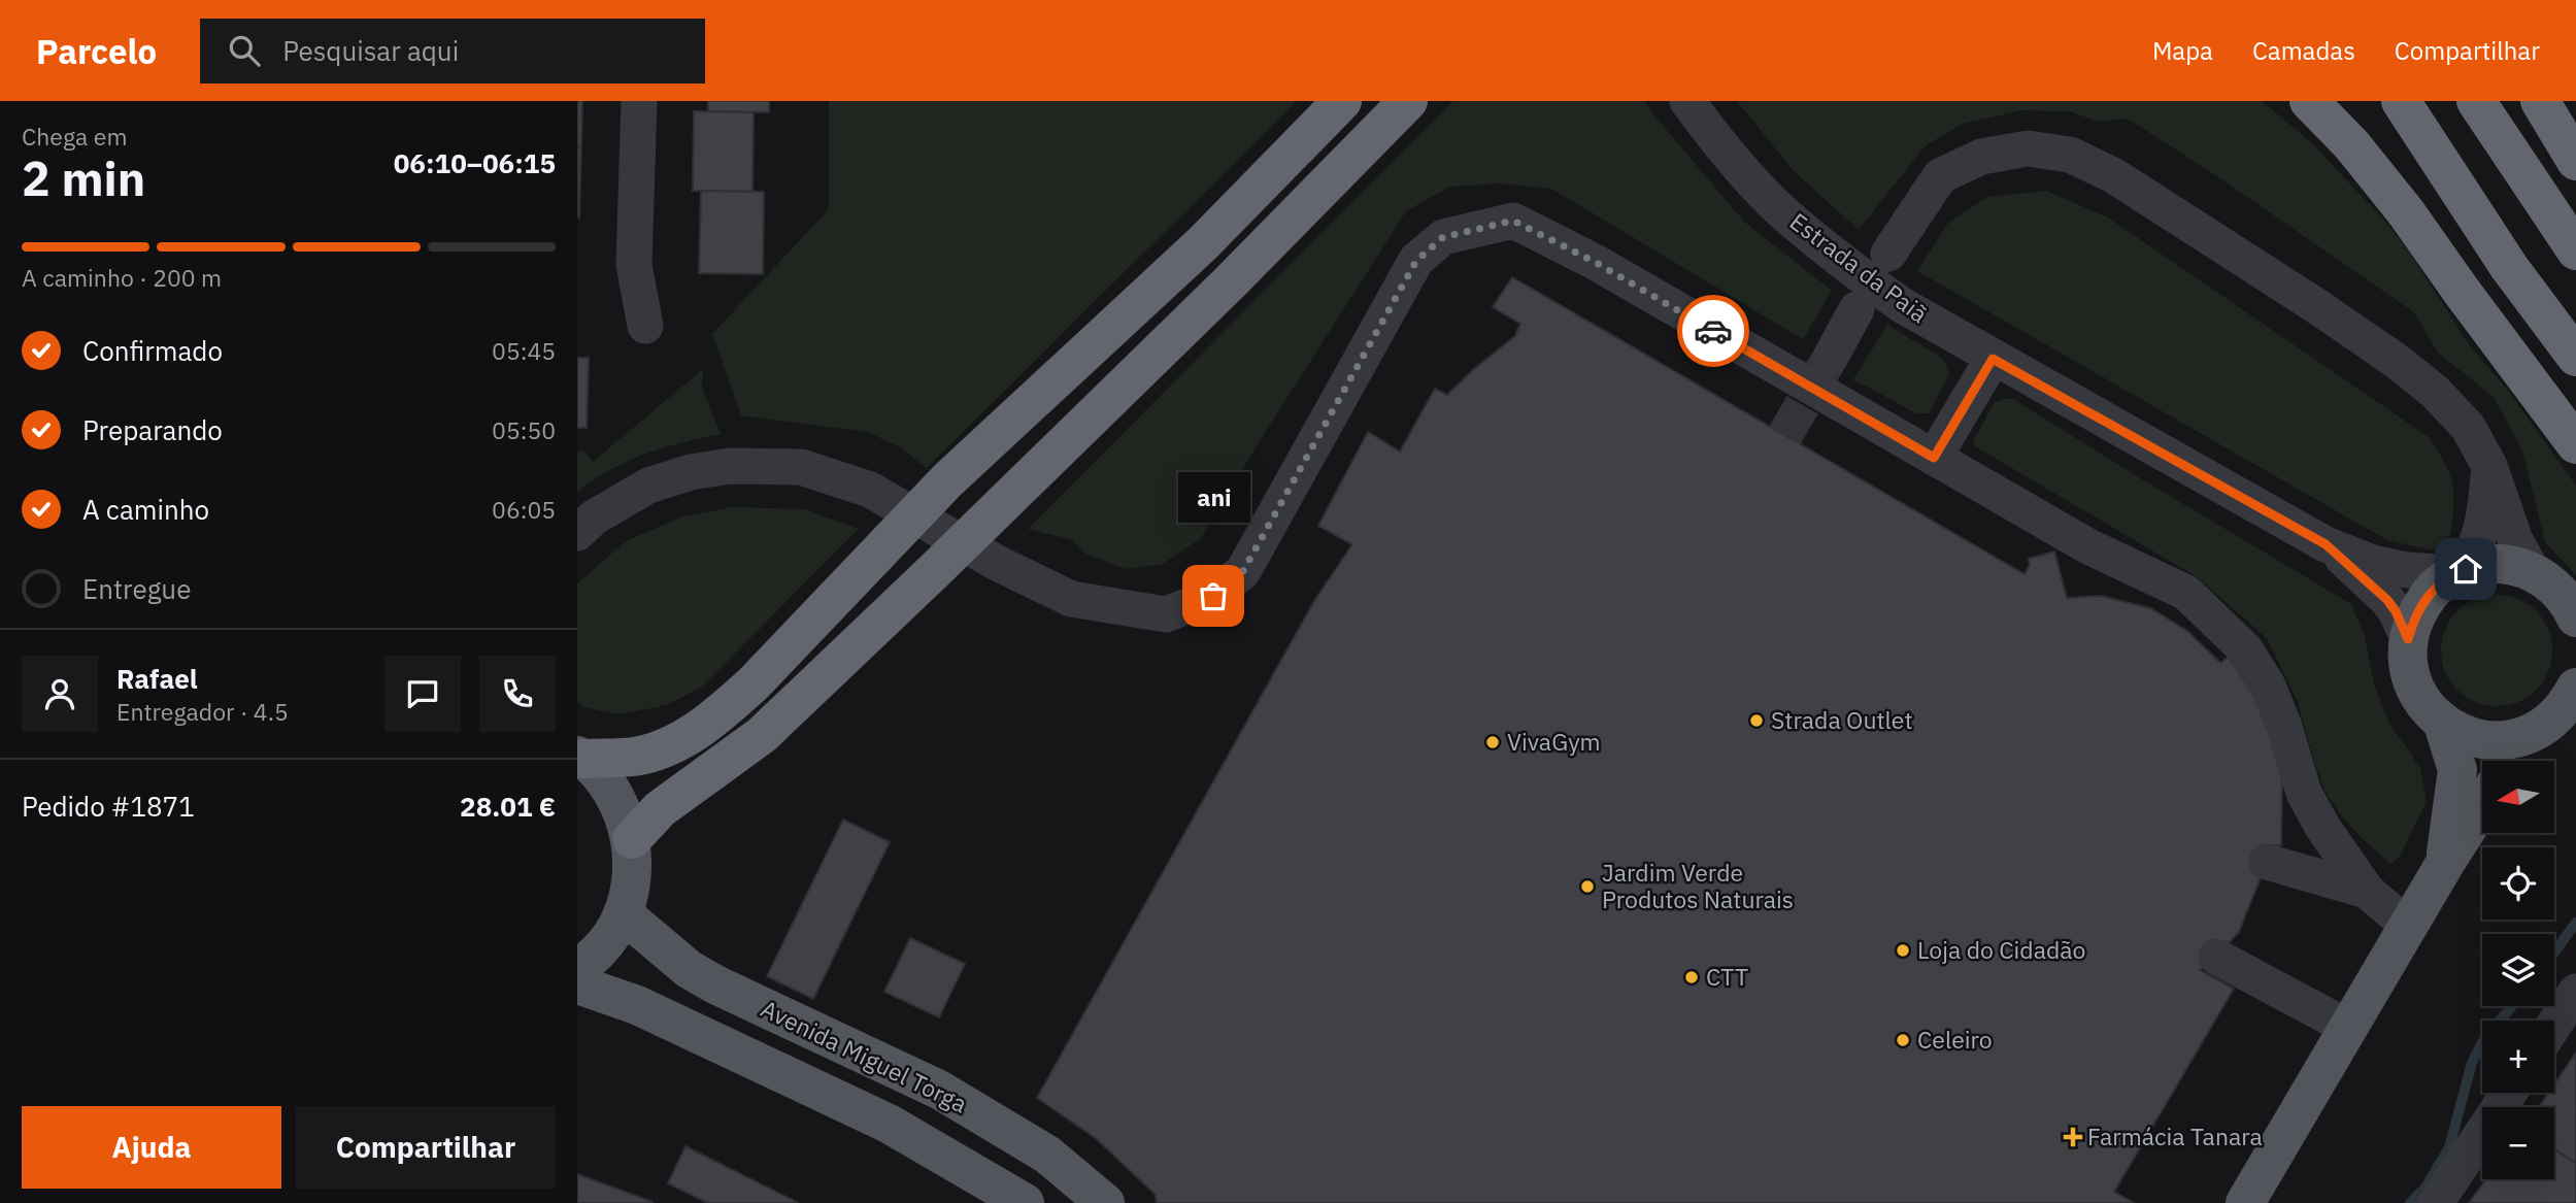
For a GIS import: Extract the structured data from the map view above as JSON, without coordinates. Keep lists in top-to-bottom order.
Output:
{
  "streets": {
    "main road": ["Avenida Miguel Torga"],
    "street": ["Estrada da Paiã"]
  },
  "places": {
    "other": [
      "ani",
      "Strada Outlet",
      "VivaGym",
      "Jardim Verde Produtos Naturais",
      "Loja do Cidadão",
      "CTT",
      "Celeiro"
    ],
    "health": ["Farmácia Tanara"]
  },
  "north": "left",
  "page": {
    "header": "Parcelo",
    "search": "Pesquisar aqui",
    "nav": ["Mapa", "Camadas", "Compartilhar"],
    "heading": ["2 min", "Chega em", "06:10–06:15"],
    "panel": [
      "Rafael",
      "Entregador · 4.5",
      "Pedido #1871",
      "28.01 €"
    ],
    "bar": "A caminho · 200 m",
    "list": [
      ["Confirmado", "05:45"],
      ["Preparando", "05:50"],
      ["A caminho", "06:05"],
      "Entregue"
    ],
    "bubble": "ani",
    "map_buttons": ["+", "−"],
    "buttons": ["Ajuda", "Compartilhar"]
  }
}
